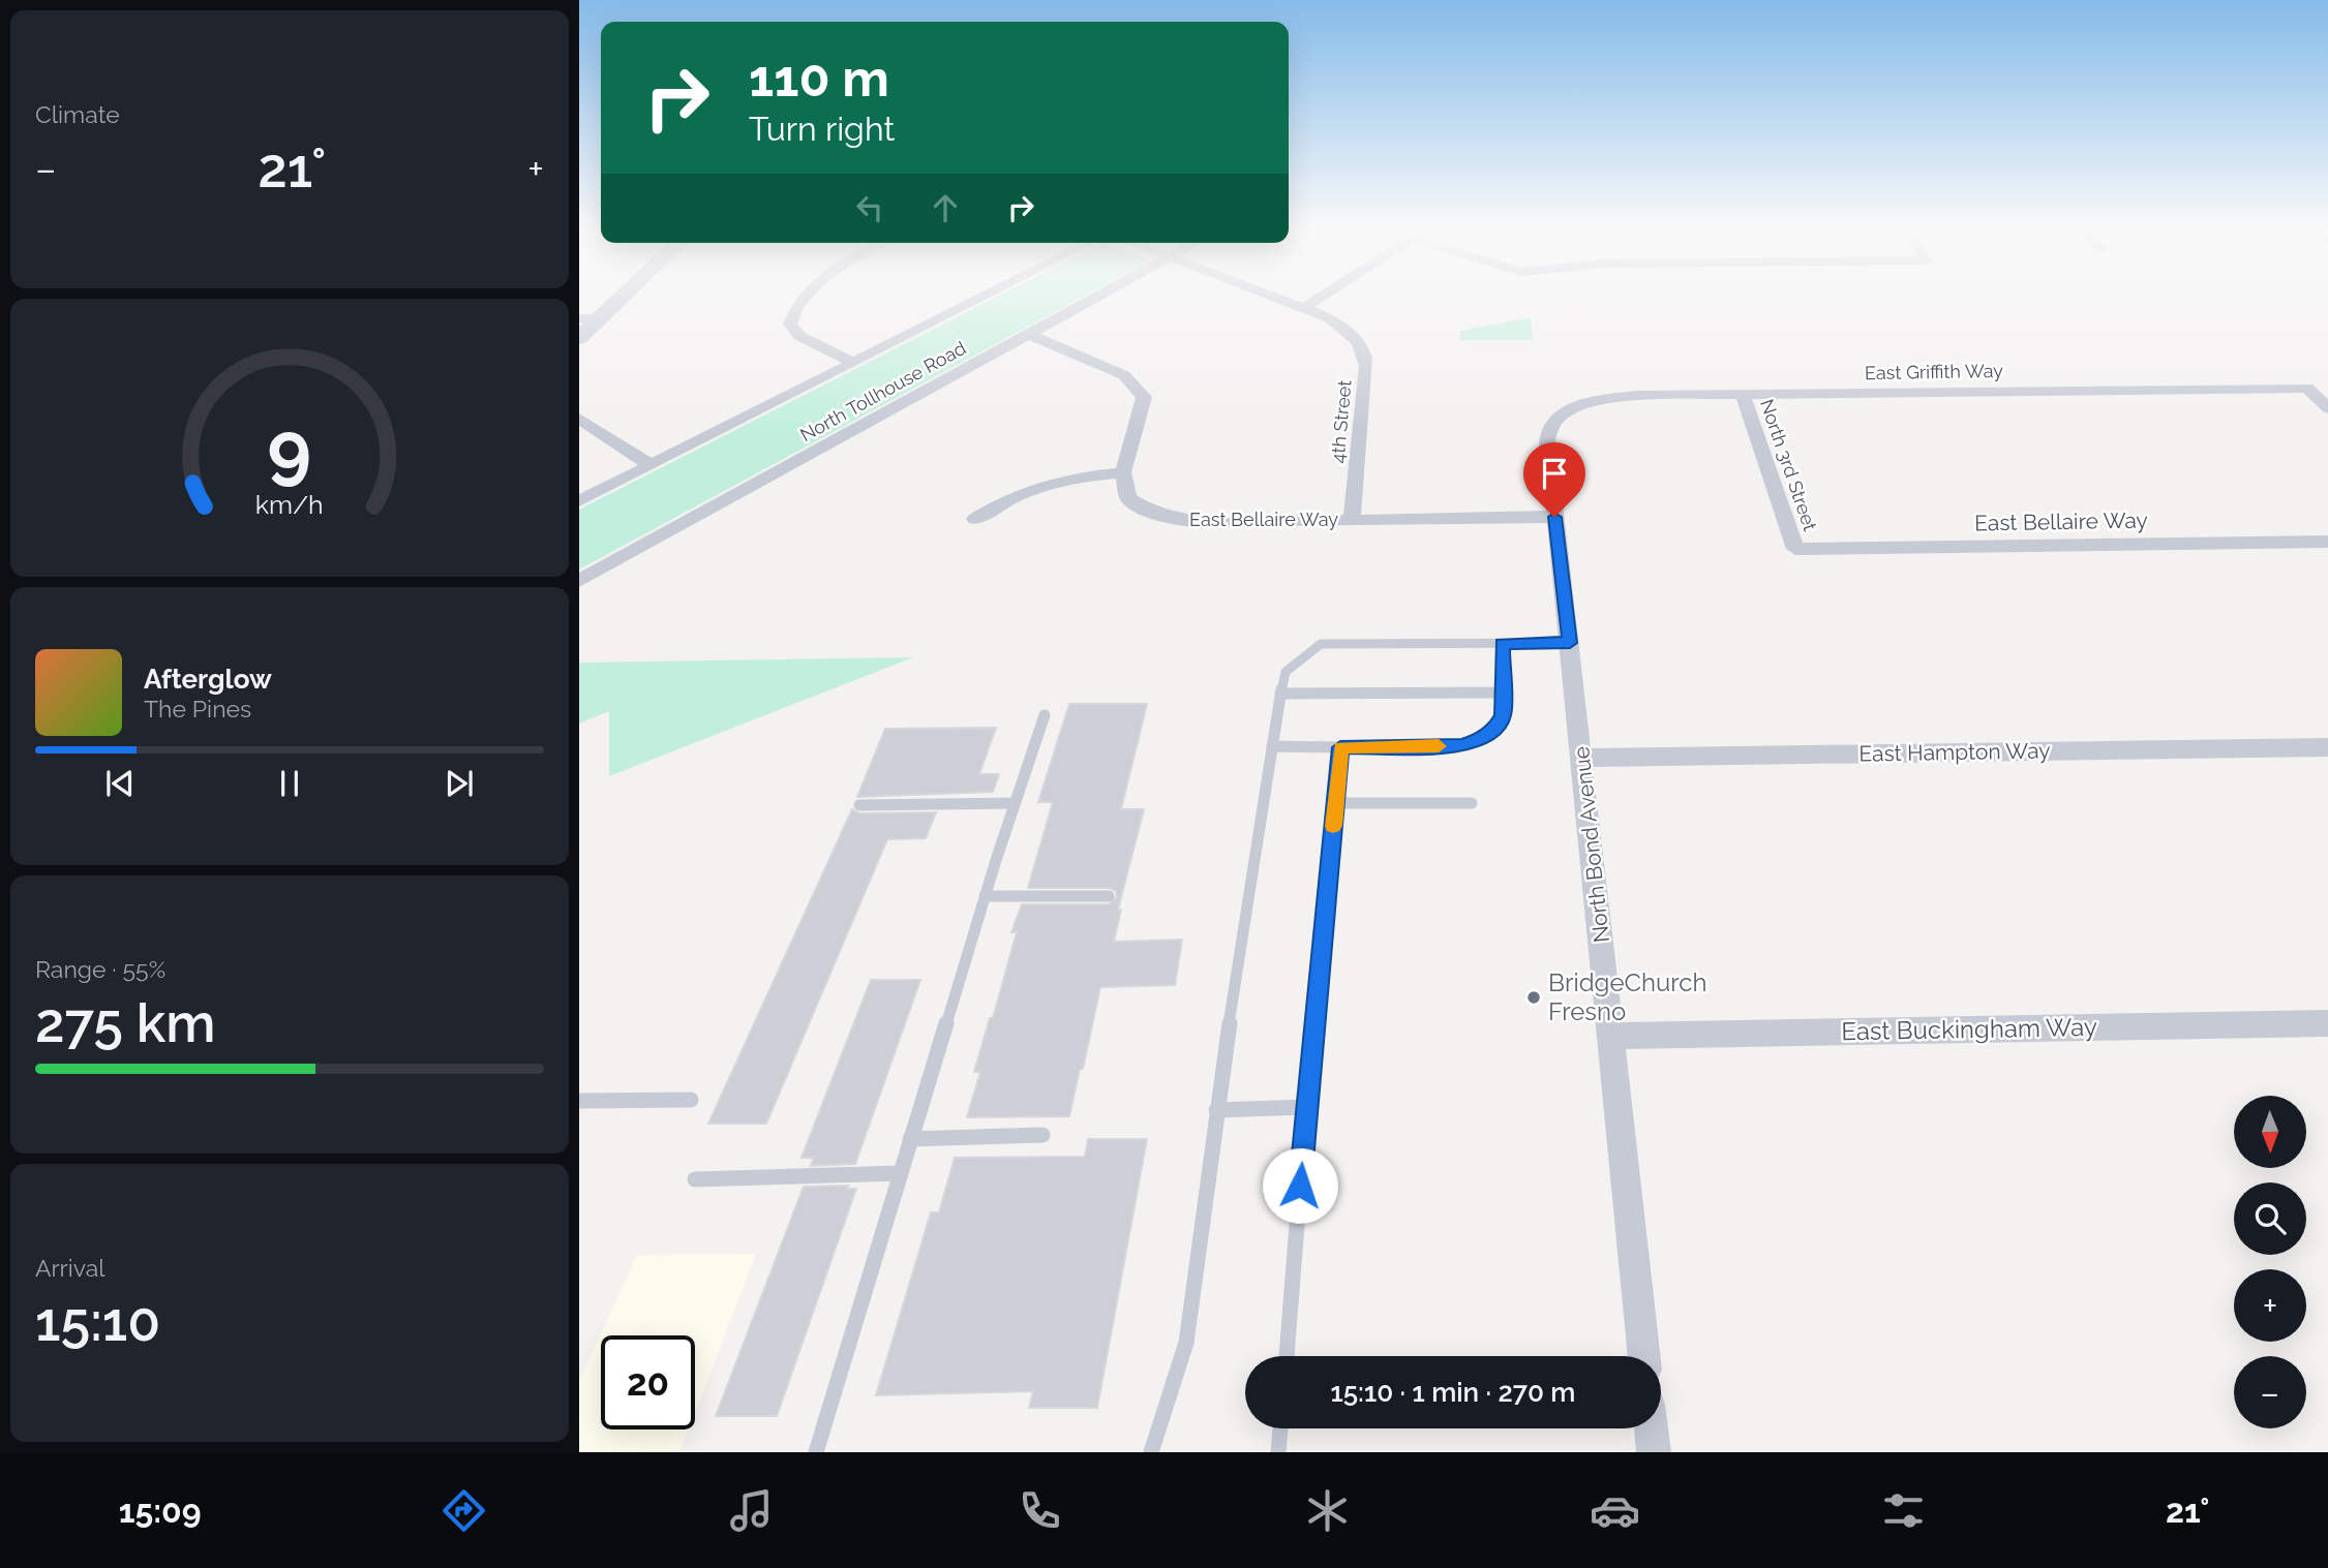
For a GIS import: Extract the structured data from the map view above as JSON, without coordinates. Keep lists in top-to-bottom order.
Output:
{
  "streets": {
    "street": [
      "East Griffith Way",
      "North Tollhouse Road",
      "4th Street",
      "North 3rd Street",
      "East Bellaire Way",
      "East Hampton Way",
      "North Bond Avenue",
      "East Buckingham Way"
    ]
  },
  "crossings": [
    ["East Griffith Way", "North 3rd Street"],
    ["East Griffith Way", "North Bond Avenue"],
    ["4th Street", "East Bellaire Way"],
    ["North 3rd Street", "East Bellaire Way"],
    ["East Bellaire Way", "North Bond Avenue"],
    ["East Hampton Way", "North Bond Avenue"],
    ["North Bond Avenue", "East Buckingham Way"]
  ],
  "places": ["BridgeChurch Fresno"],
  "north": "bottom",
  "page": {
    "tile": [
      "Climate",
      ["Range · 55%", "275 km"],
      ["Arrival", "15:10"]
    ],
    "turn": ["110 m", "Turn right"],
    "heat": ["−", "21°", "+"],
    "song": ["Afterglow", "The Pines"],
    "map_buttons": ["+", "−"],
    "limit": "20",
    "trip": "15:10 · 1 min · 270 m",
    "tabs": ["15:09", "21°"],
    "gauge": ["9", "km/h"]
  }
}
